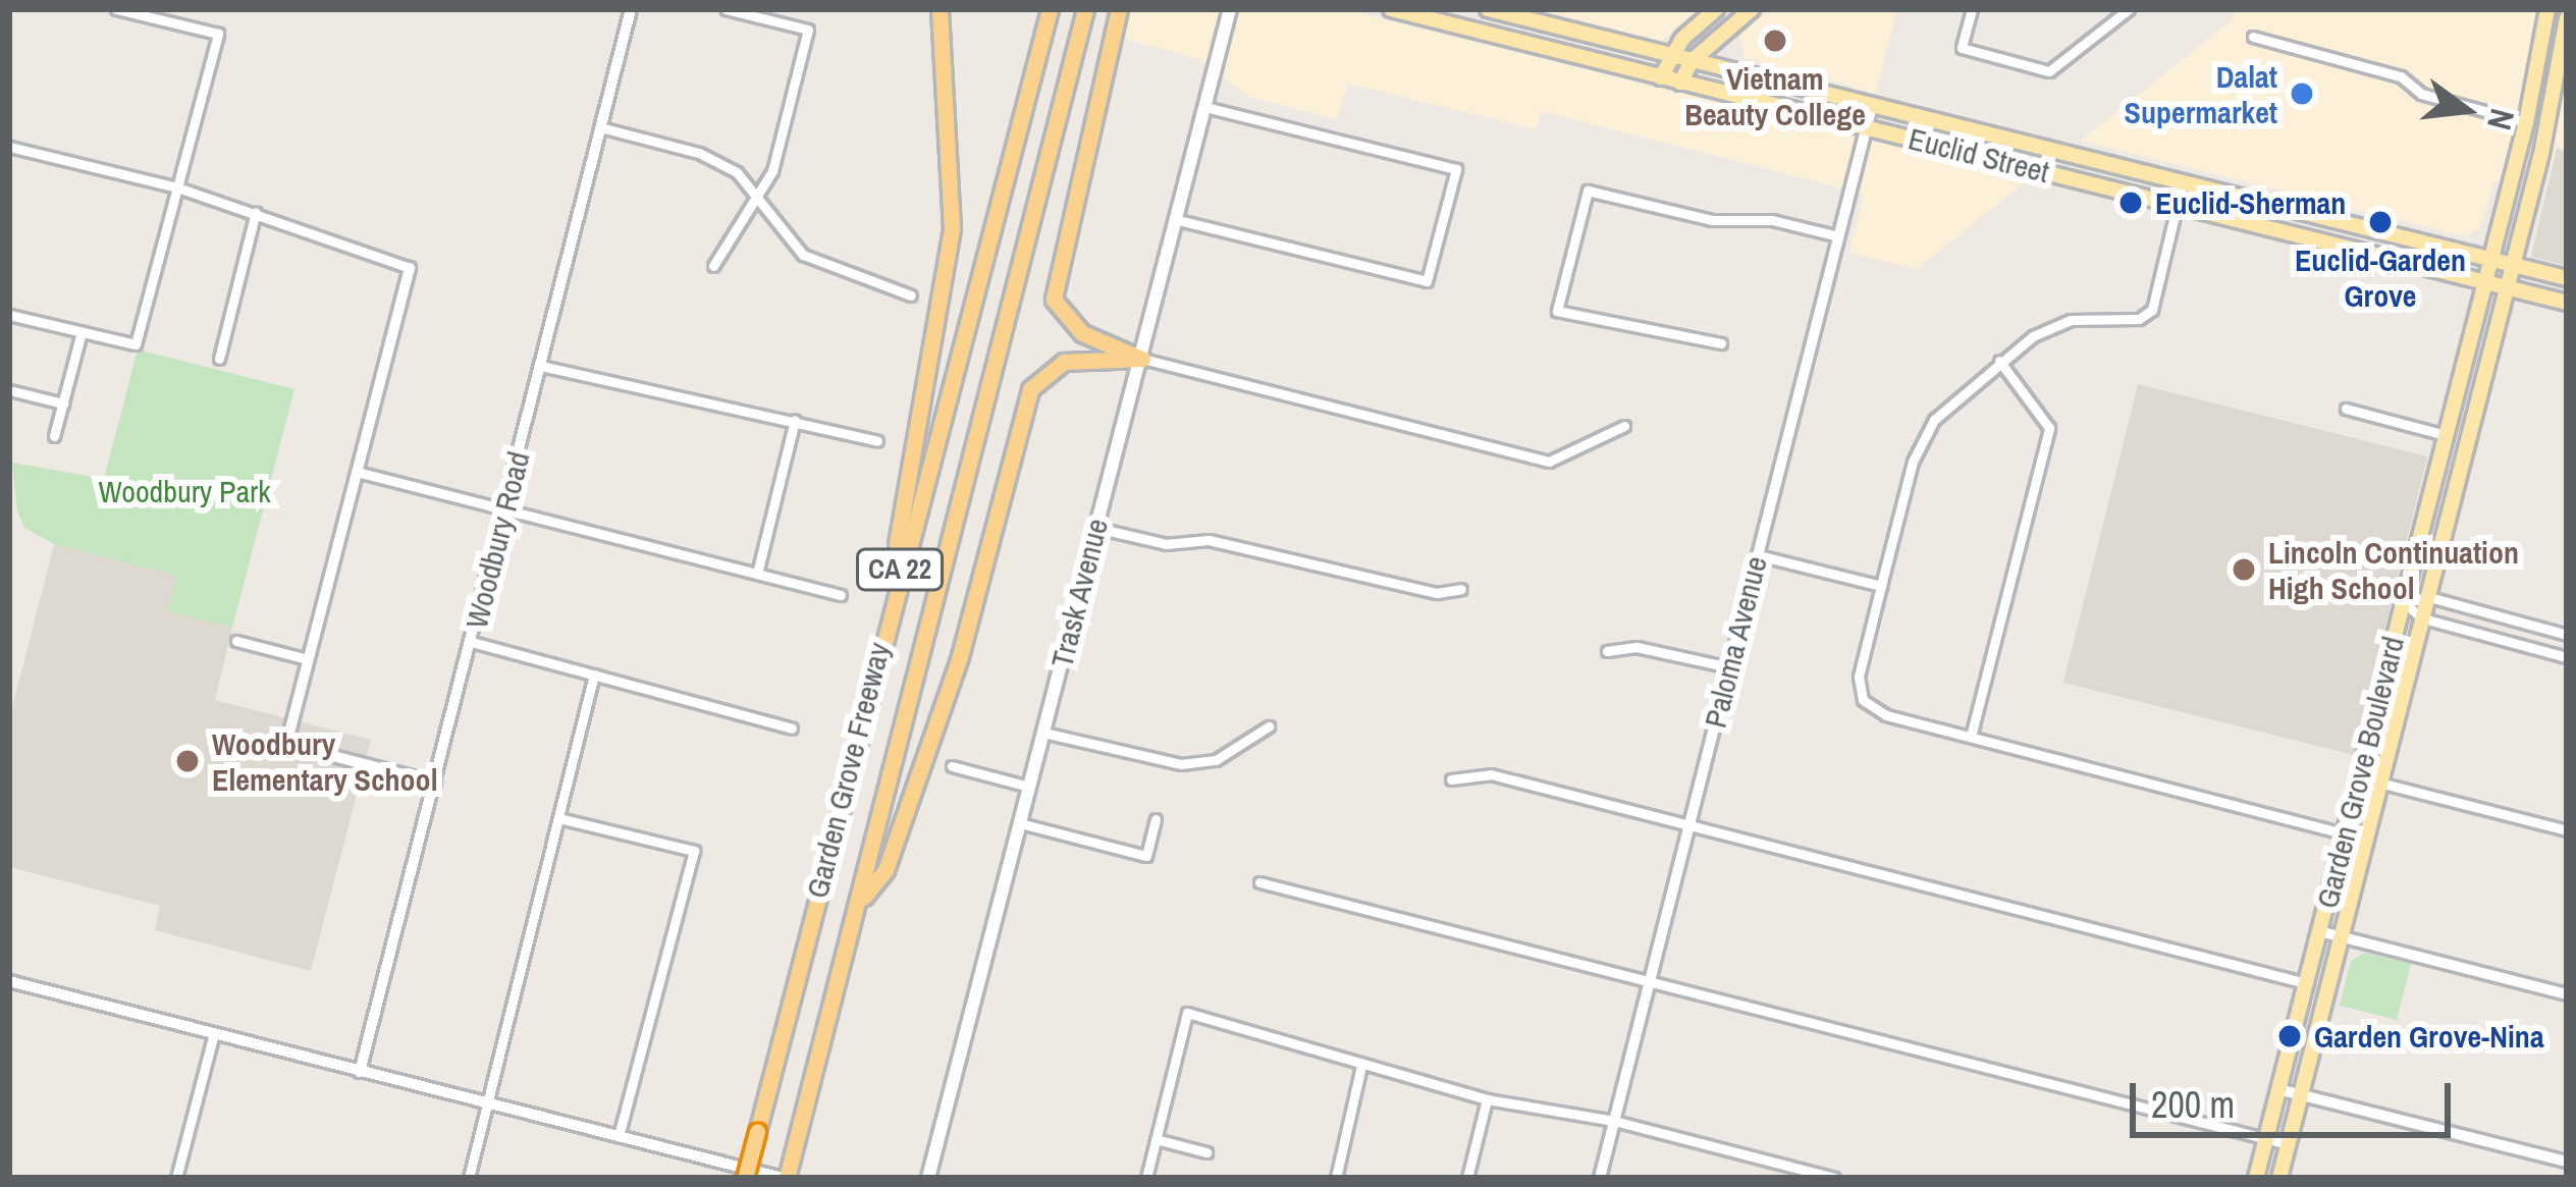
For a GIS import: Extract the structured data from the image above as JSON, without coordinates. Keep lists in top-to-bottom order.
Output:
{
  "streets": {
    "highway": ["CA 22", "Garden Grove Freeway"],
    "main road": ["Euclid Street", "Trask Avenue", "Garden Grove Boulevard"],
    "street": ["Woodbury Road", "Paloma Avenue"]
  },
  "crossings": [
    ["Euclid Street", "Paloma Avenue"],
    ["Euclid Street", "Garden Grove Boulevard"]
  ],
  "parks": ["Woodbury Park"],
  "places": [
    "Vietnam Beauty College",
    "Dalat Supermarket",
    "Euclid-Sherman",
    "Euclid-Garden Grove",
    "Lincoln Continuation High School",
    "Woodbury Elementary School",
    "Garden Grove-Nina"
  ],
  "scale_bar": "200 m",
  "north": "right"
}
